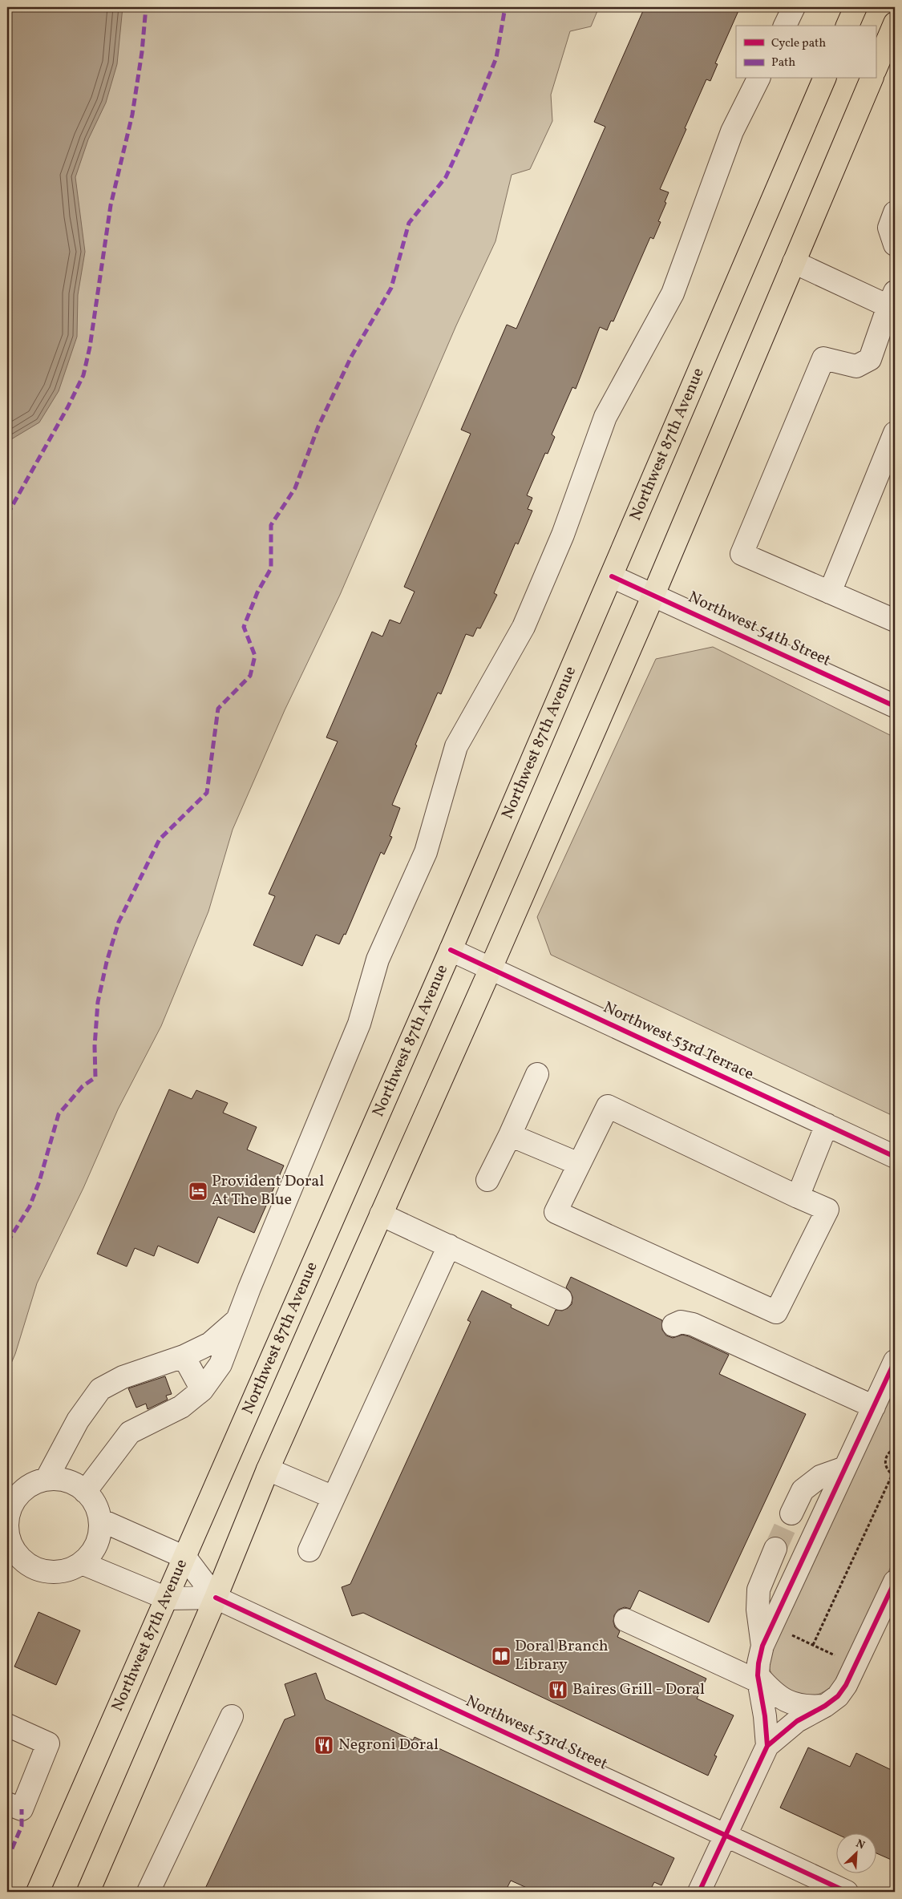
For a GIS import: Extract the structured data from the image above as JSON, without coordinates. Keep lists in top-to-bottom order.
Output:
{
  "streets": {
    "main road": ["Northwest 87th Avenue"],
    "street": ["Northwest 54th Street", "Northwest 53rd Terrace", "Northwest 53rd Street"]
  },
  "crossings": [
    ["Northwest 87th Avenue", "Northwest 54th Street"],
    ["Northwest 87th Avenue", "Northwest 53rd Terrace"],
    ["Northwest 87th Avenue", "Northwest 53rd Street"]
  ],
  "places": {
    "hotel": ["Provident Doral At The Blue"],
    "library": ["Doral Branch Library"],
    "restaurant": ["Baires Grill - Doral", "Negroni Doral"]
  },
  "legend": ["Cycle path", "Path"],
  "north": "top right"
}
